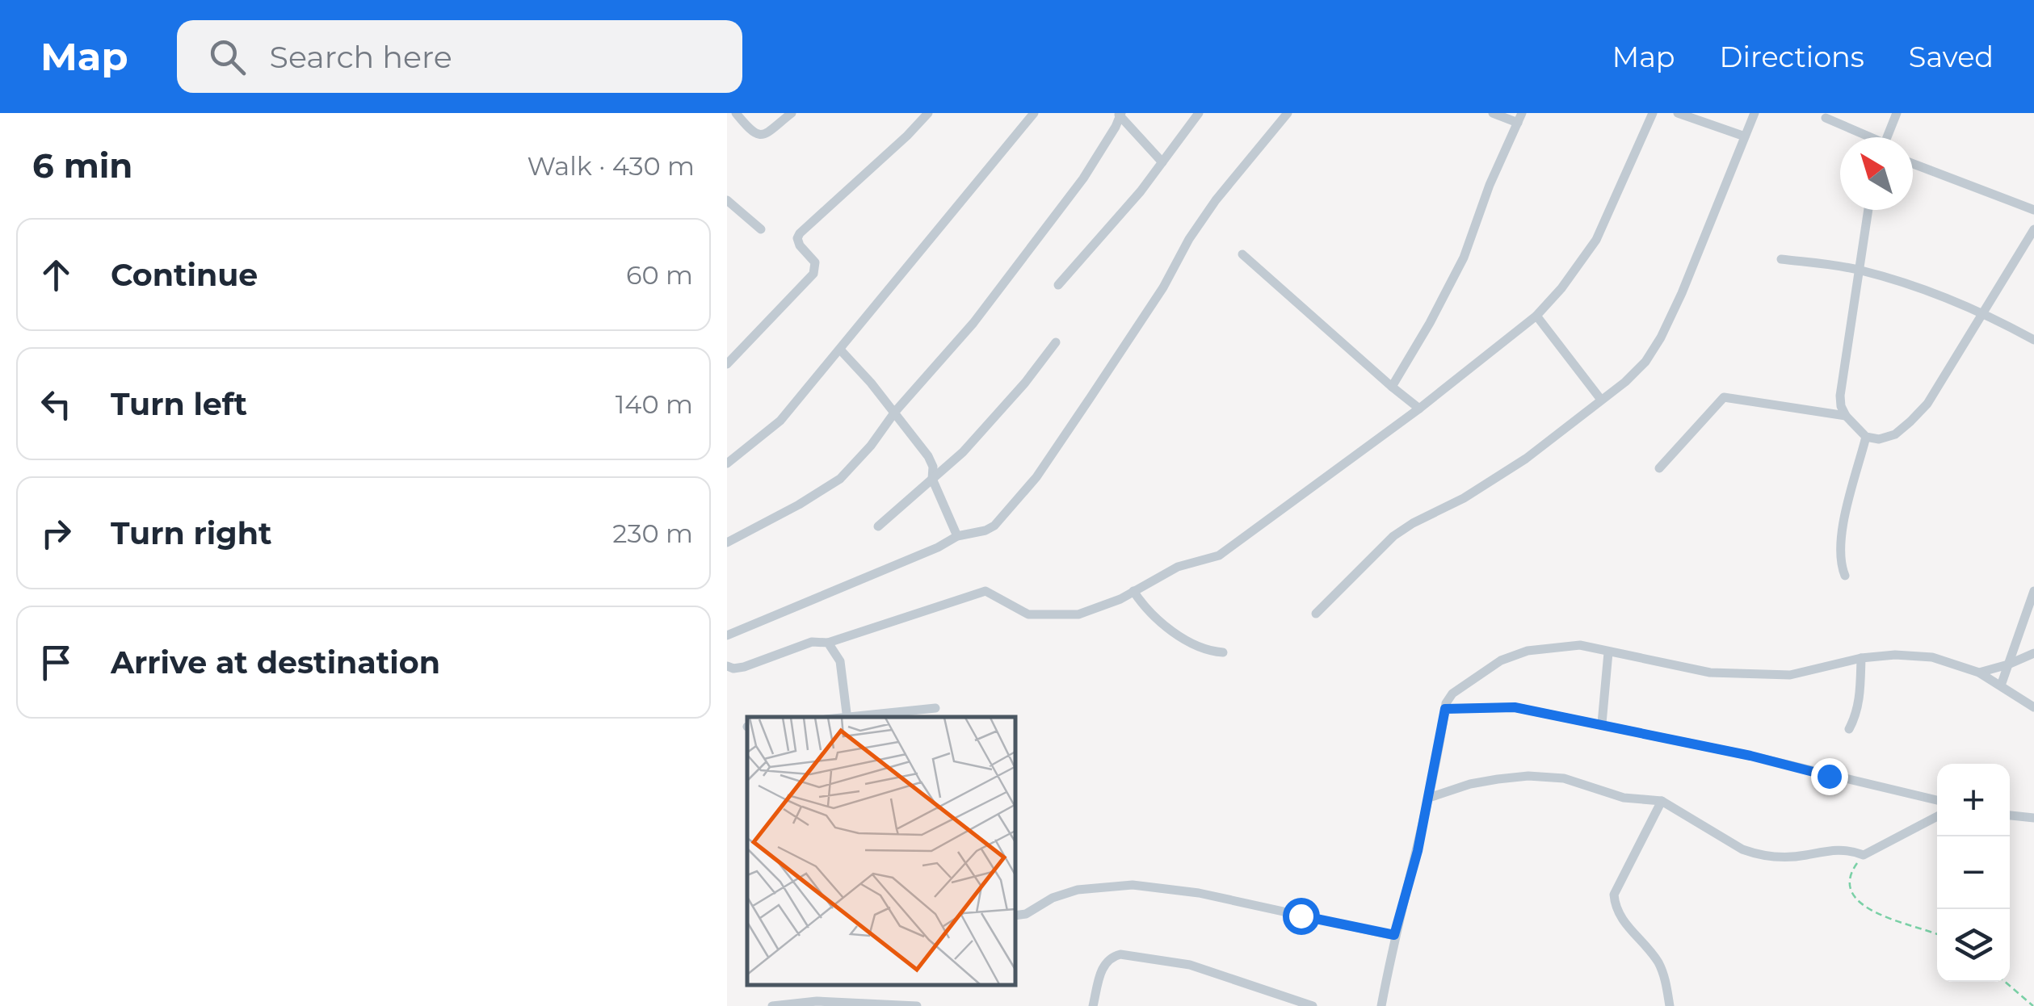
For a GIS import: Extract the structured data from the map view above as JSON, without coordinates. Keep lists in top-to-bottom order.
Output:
{
  "north": "top left",
  "page": {
    "header": "Map",
    "search": "Search here",
    "nav": ["Map", "Directions", "Saved"],
    "heading": ["6 min", "Walk · 430 m"],
    "list": [
      ["Continue", "60 m"],
      ["Turn left", "140 m"],
      ["Turn right", "230 m"],
      "Arrive at destination"
    ],
    "map_buttons": ["+", "−"]
  }
}
